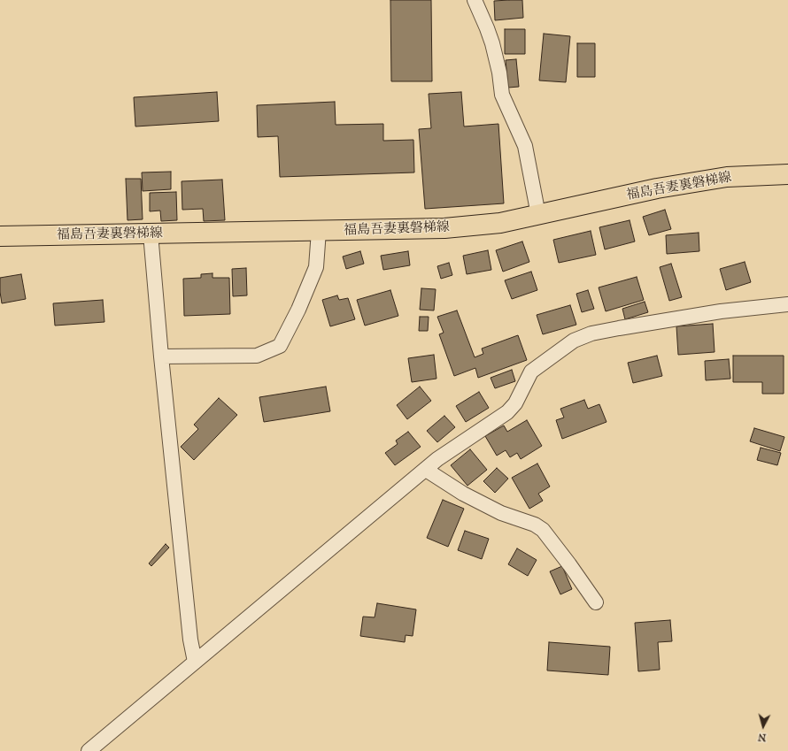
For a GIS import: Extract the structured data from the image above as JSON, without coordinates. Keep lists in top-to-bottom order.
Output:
{
  "streets": {
    "main road": ["福島吾妻裏磐梯線"]
  },
  "north": "bottom"
}
